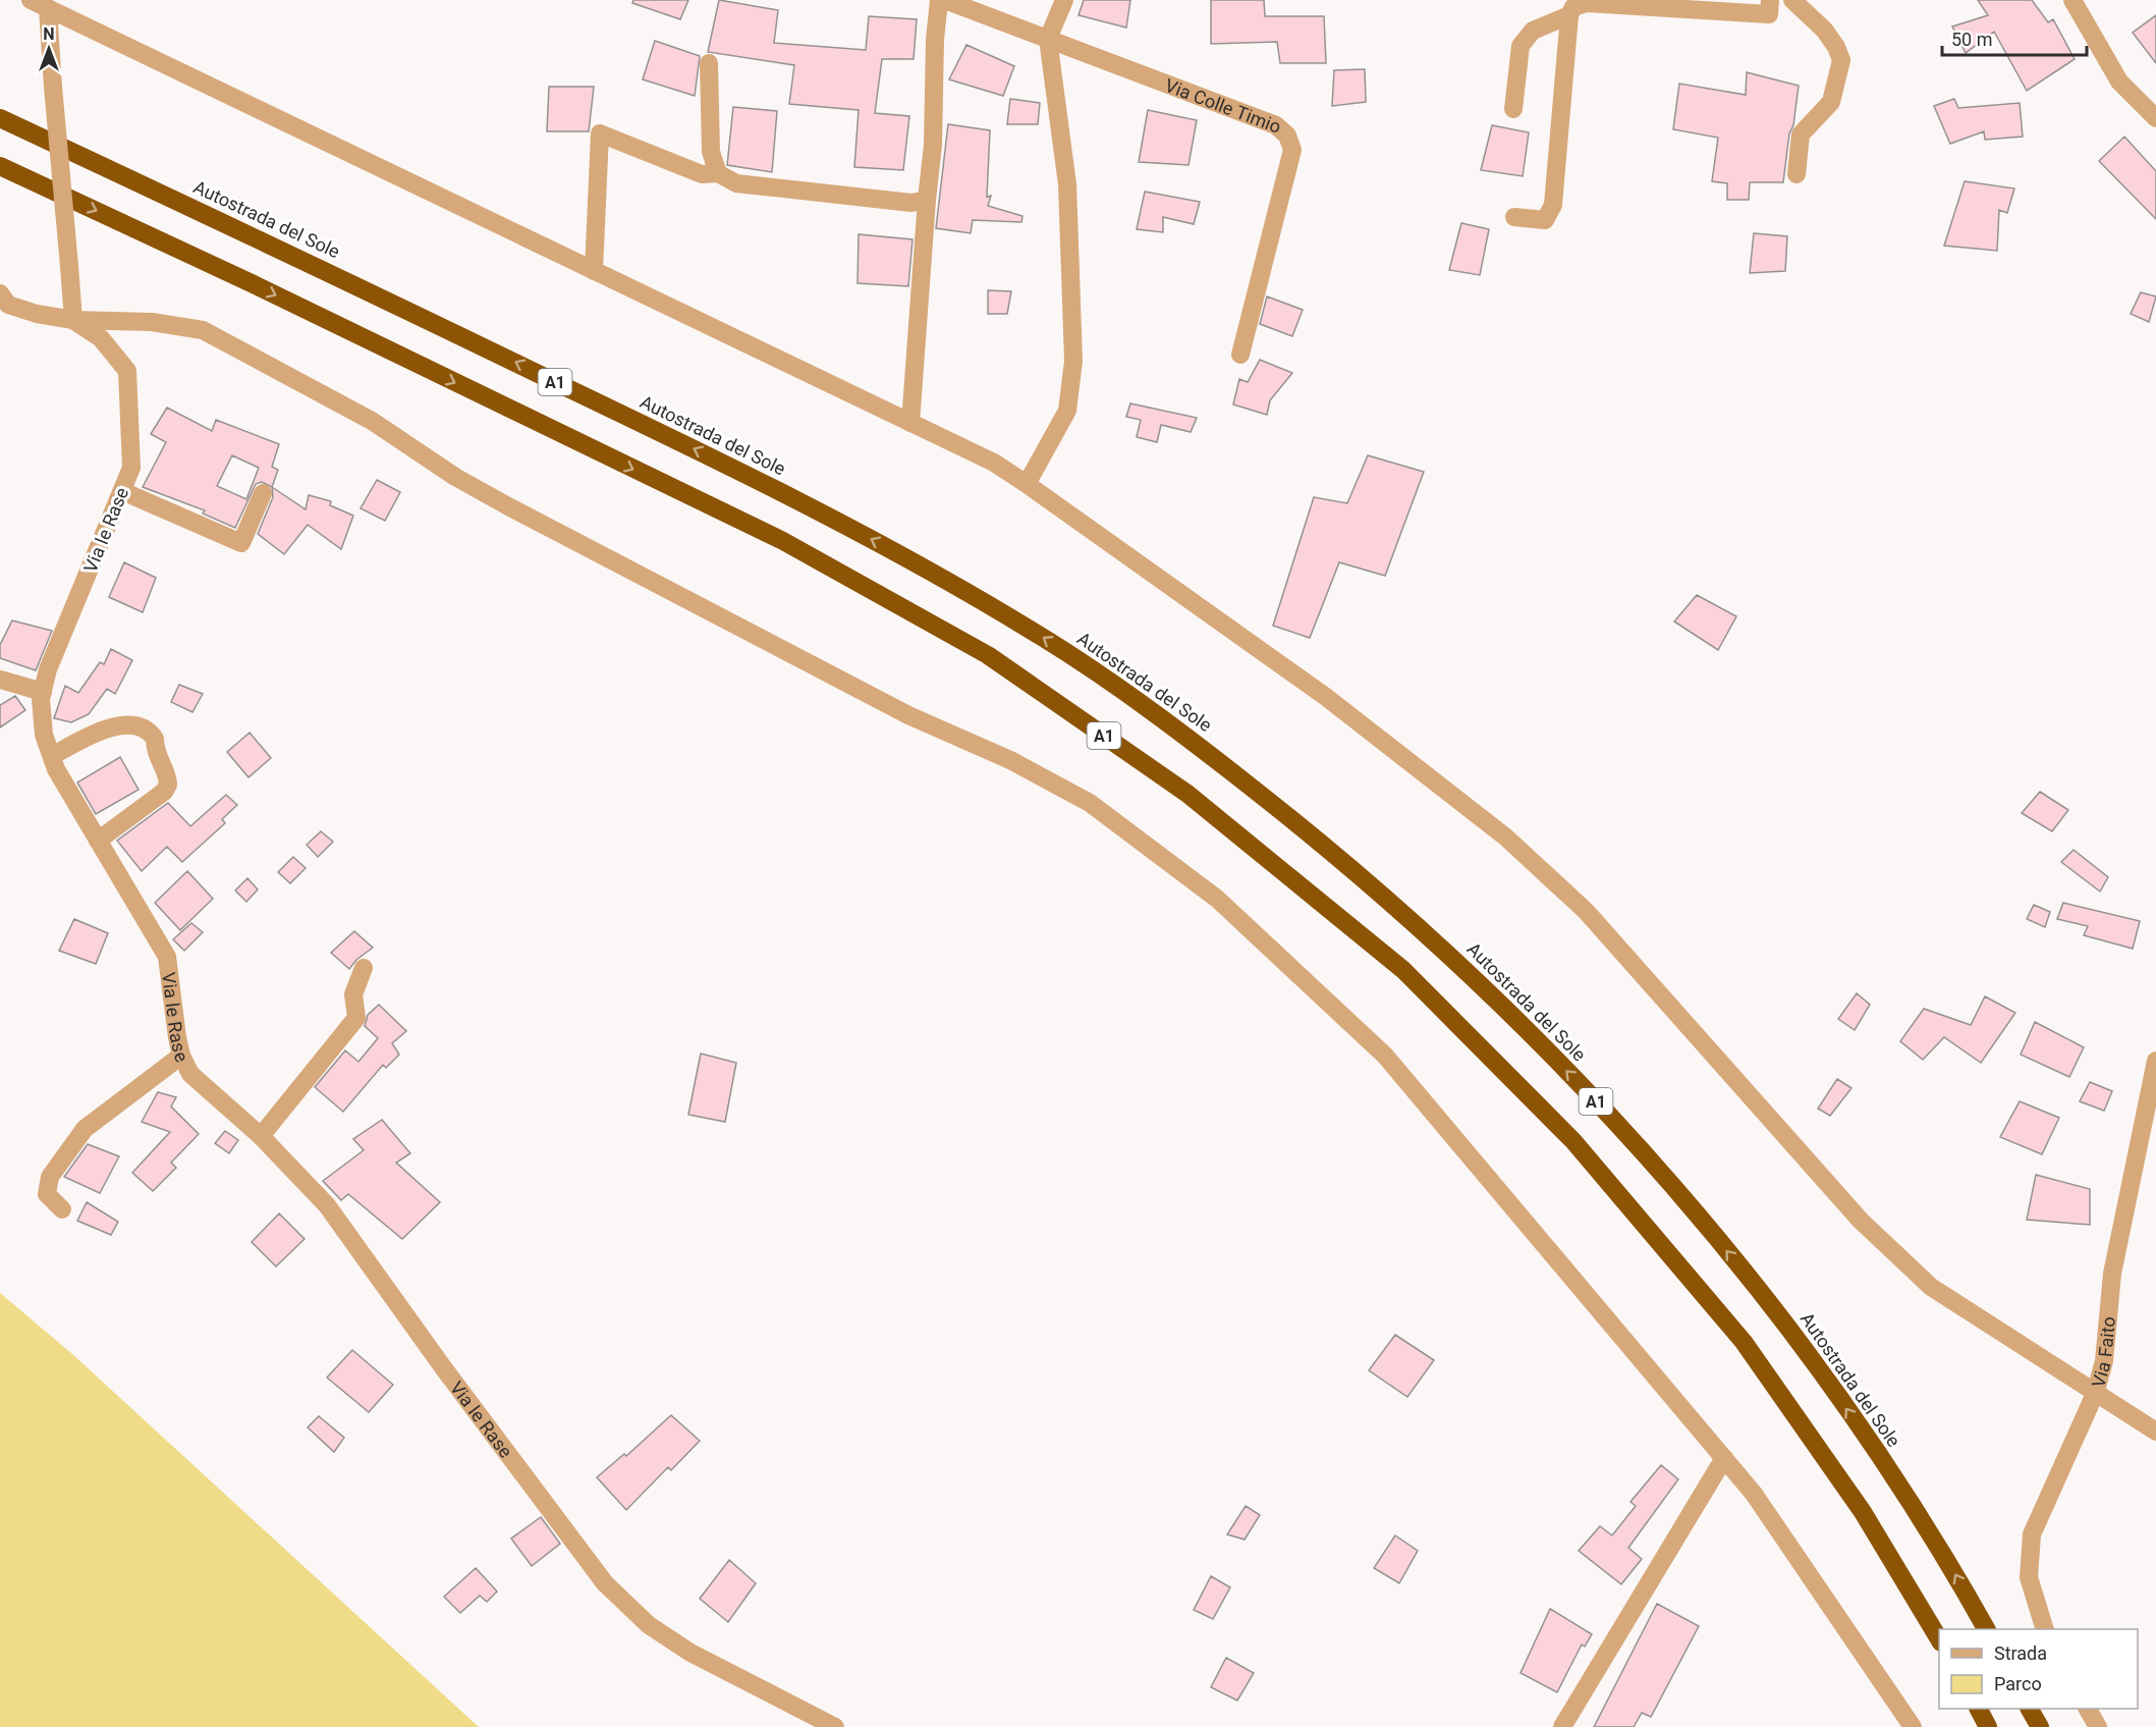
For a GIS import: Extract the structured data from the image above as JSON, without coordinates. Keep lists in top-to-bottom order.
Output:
{
  "streets": {
    "highway": ["Autostrada del Sole", "A1"],
    "street": ["Via Colle Timio", "Via le Rase", "Via Faito"]
  },
  "legend": ["Strada", "Parco"],
  "scale_bar": "50 m",
  "north": "top"
}
